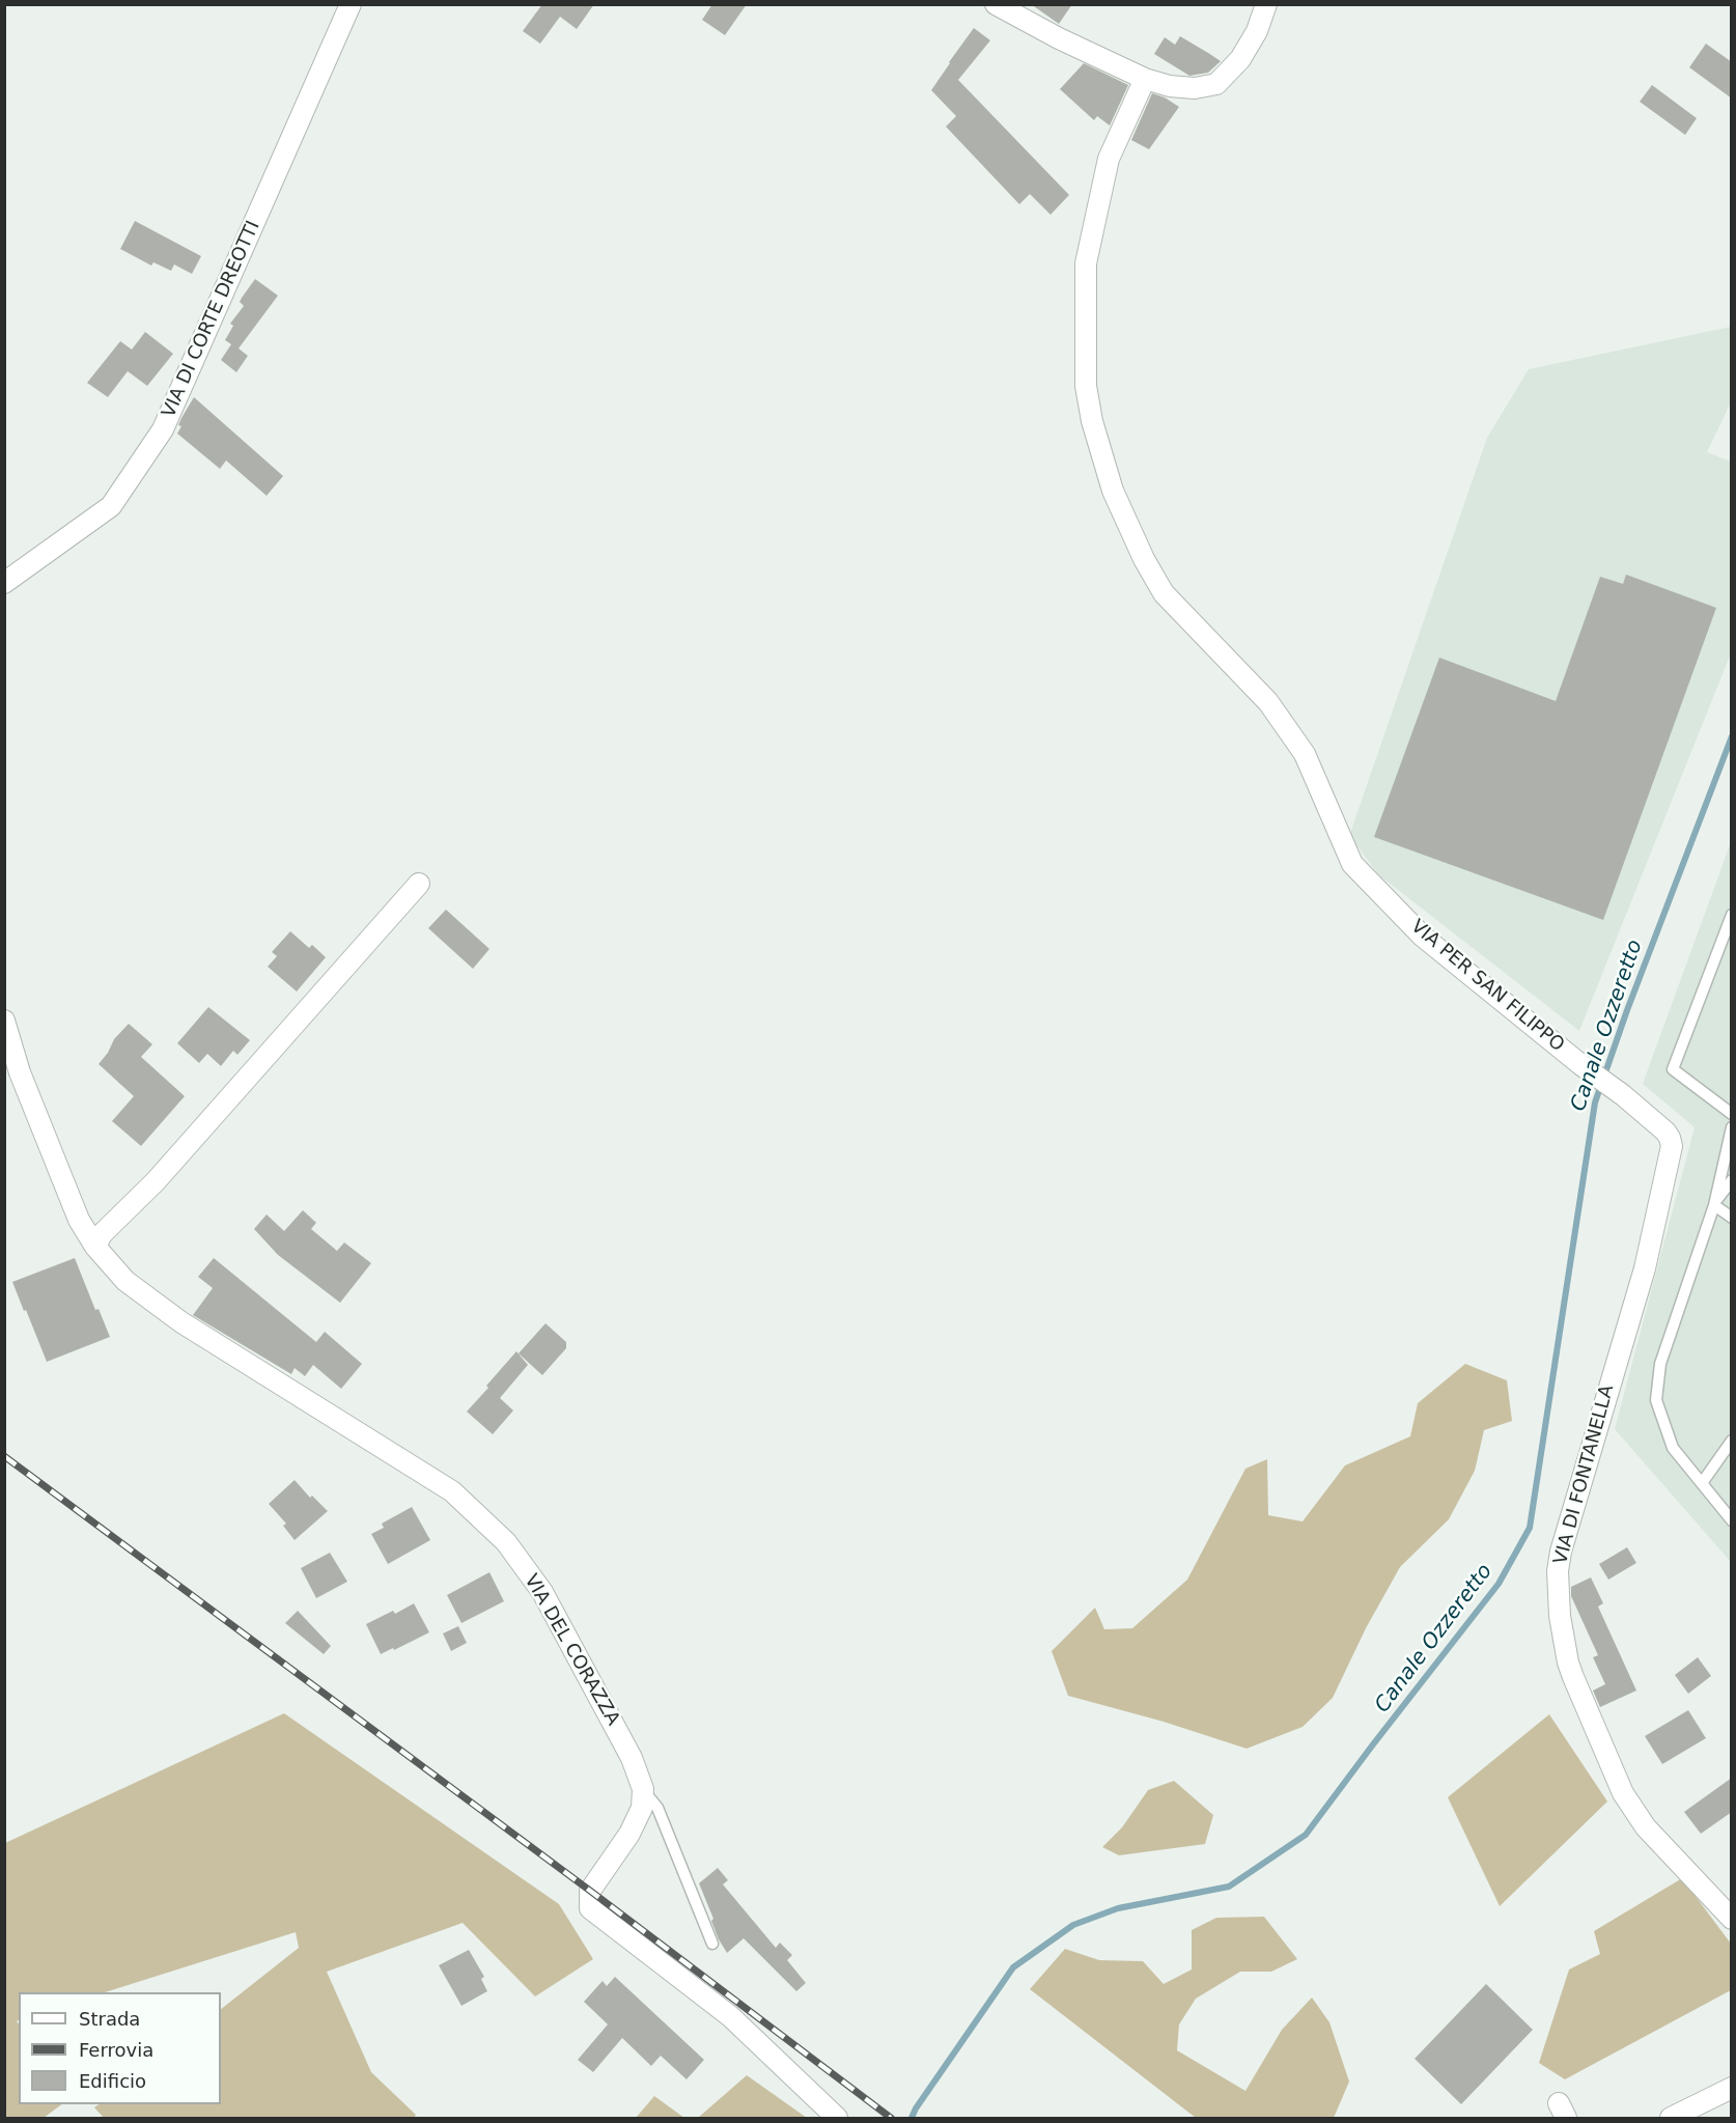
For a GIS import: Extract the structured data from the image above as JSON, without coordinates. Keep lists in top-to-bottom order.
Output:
{
  "streets": {
    "street": [
      "VIA DI CORTE DREOTTI",
      "VIA PER SAN FILIPPO",
      "VIA DI FONTANELLA",
      "VIA DEL CORAZZA"
    ]
  },
  "crossings": [
    ["VIA PER SAN FILIPPO", "VIA DI FONTANELLA"]
  ],
  "water": ["Canale Ozzeretto"],
  "legend": ["Strada", "Ferrovia", "Edificio"]
}
